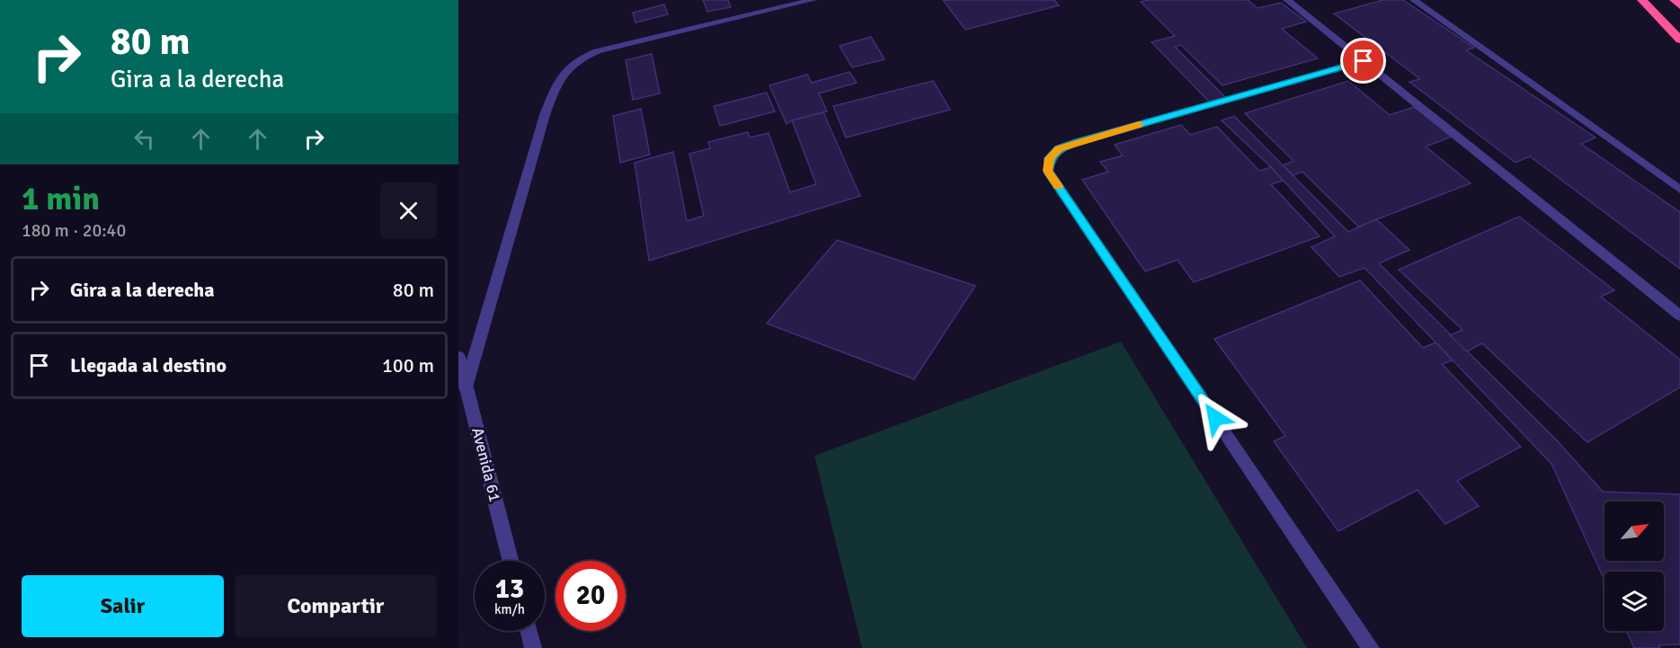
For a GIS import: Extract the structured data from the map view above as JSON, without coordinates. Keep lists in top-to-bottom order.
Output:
{
  "streets": {
    "street": ["Avenida 61"]
  },
  "north": "top right",
  "page": {
    "turn": ["80 m", "Gira a la derecha"],
    "heading": ["1 min", "180 m · 20:40"],
    "list": [
      {
        "name": "Gira a la derecha",
        "value": "80 m"
      },
      {
        "name": "Llegada al destino",
        "value": "100 m"
      }
    ],
    "speed": "13 km/h",
    "limit": "20",
    "buttons": ["Salir", "Compartir"]
  }
}
